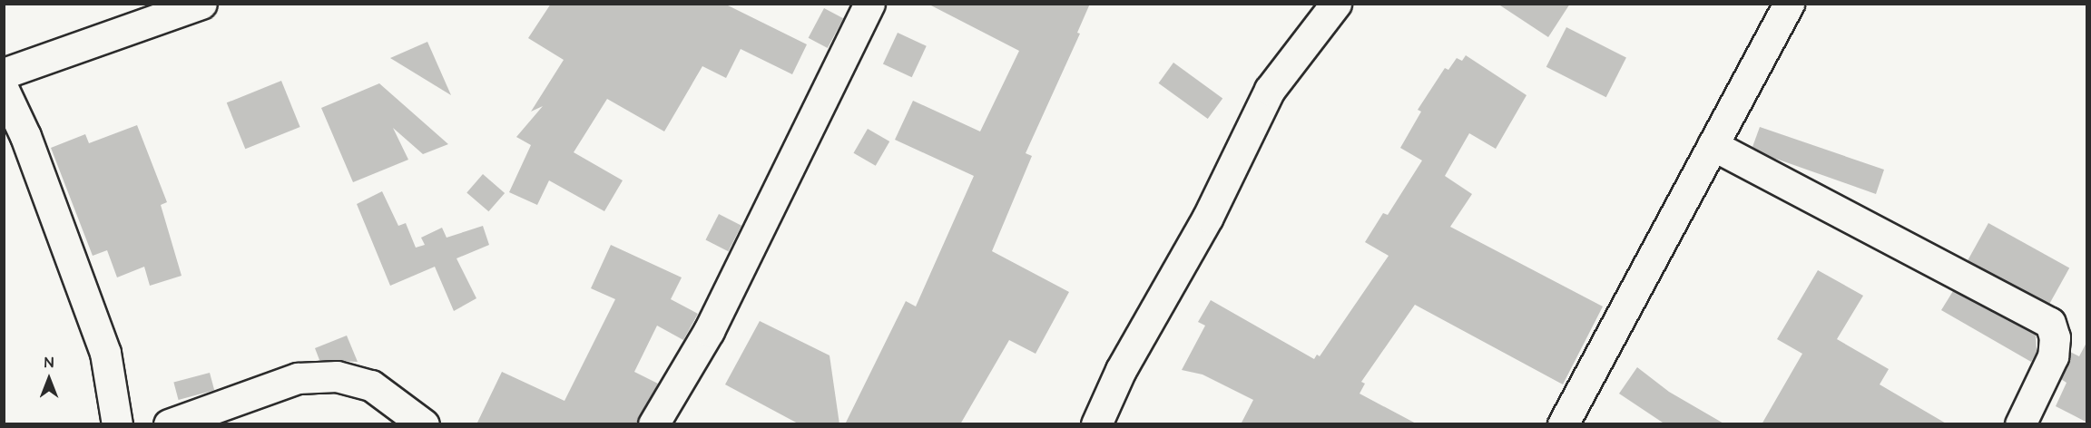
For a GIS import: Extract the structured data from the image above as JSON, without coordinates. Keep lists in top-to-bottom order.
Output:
{
  "north": "top"
}
